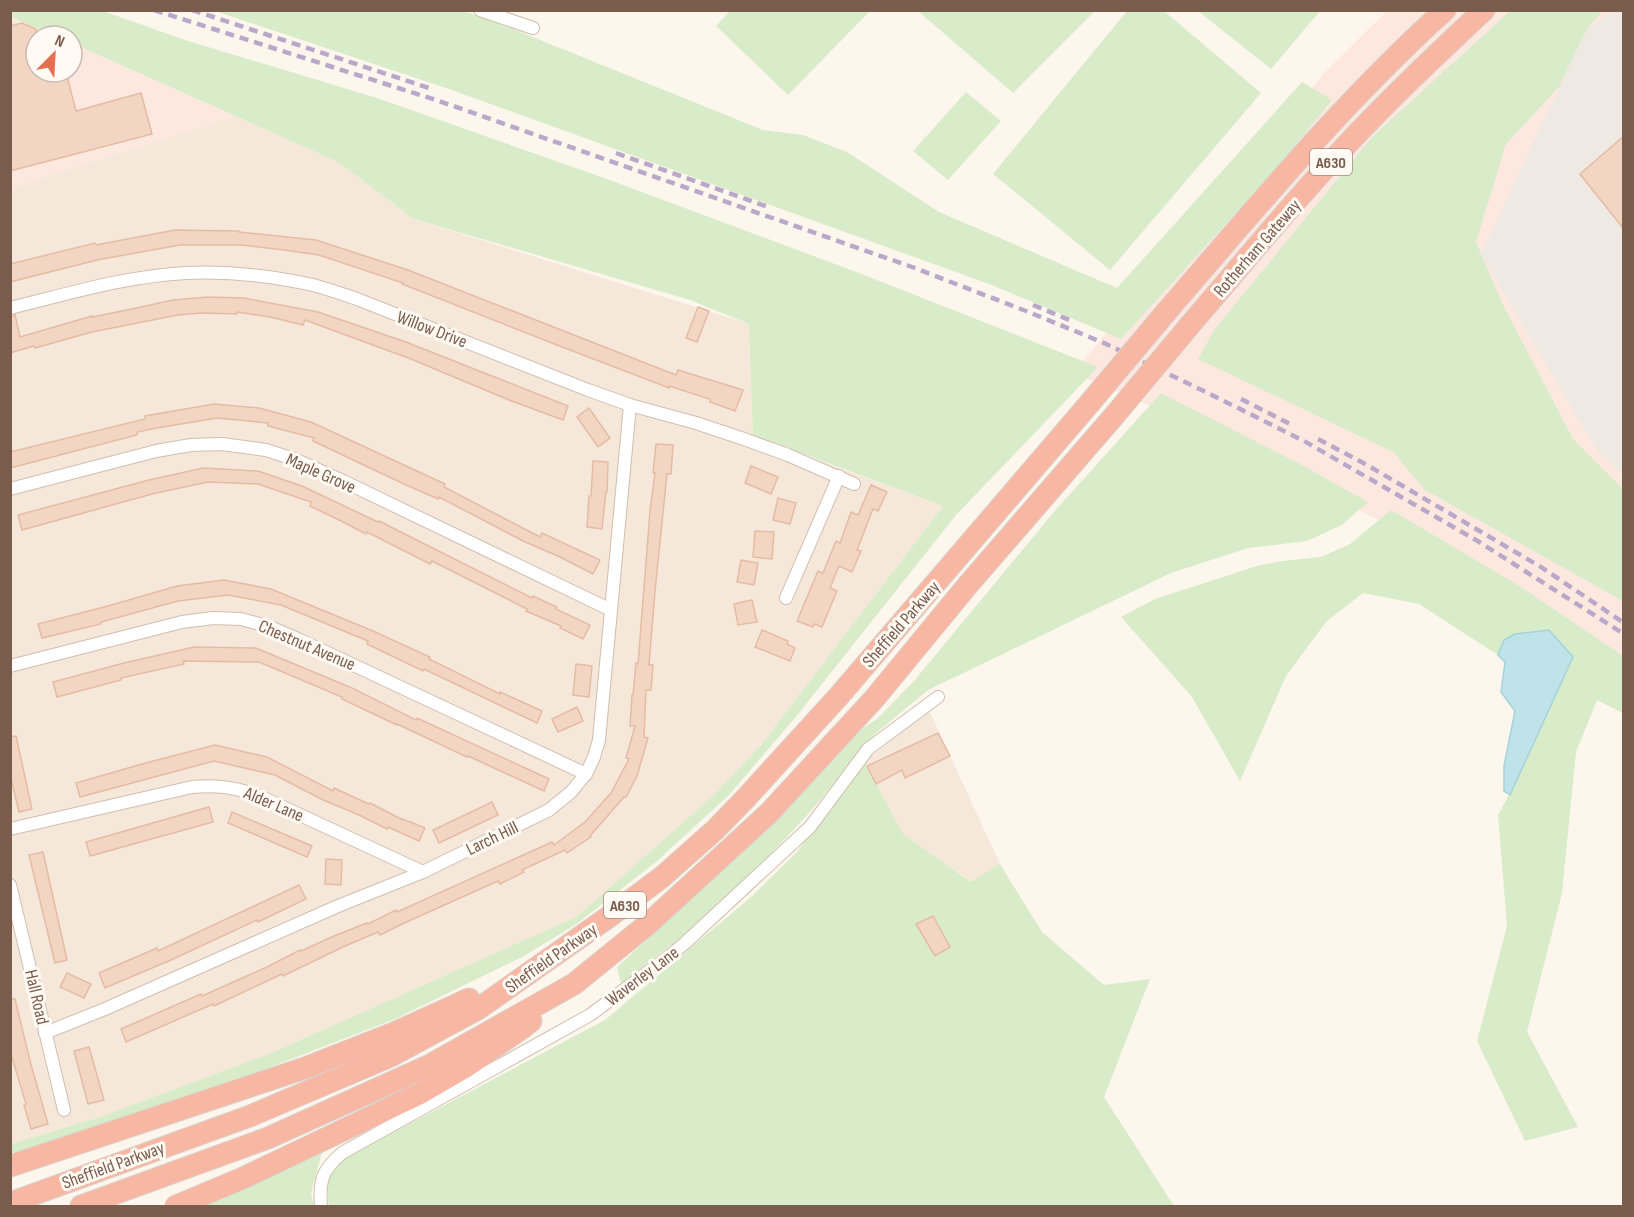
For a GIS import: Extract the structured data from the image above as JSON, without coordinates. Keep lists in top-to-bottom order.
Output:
{
  "streets": {
    "highway": ["A630", "Rotherham Gateway", "Sheffield Parkway"],
    "street": [
      "Willow Drive",
      "Maple Grove",
      "Chestnut Avenue",
      "Alder Lane",
      "Larch Hill",
      "Waverley Lane",
      "Hall Road"
    ]
  },
  "crossings": [
    ["A630", "Sheffield Parkway"],
    ["Rotherham Gateway", "Sheffield Parkway"],
    ["Willow Drive", "Larch Hill"],
    ["Maple Grove", "Larch Hill"],
    ["Chestnut Avenue", "Larch Hill"],
    ["Alder Lane", "Larch Hill"],
    ["Larch Hill", "Hall Road"]
  ],
  "north": "top right"
}
